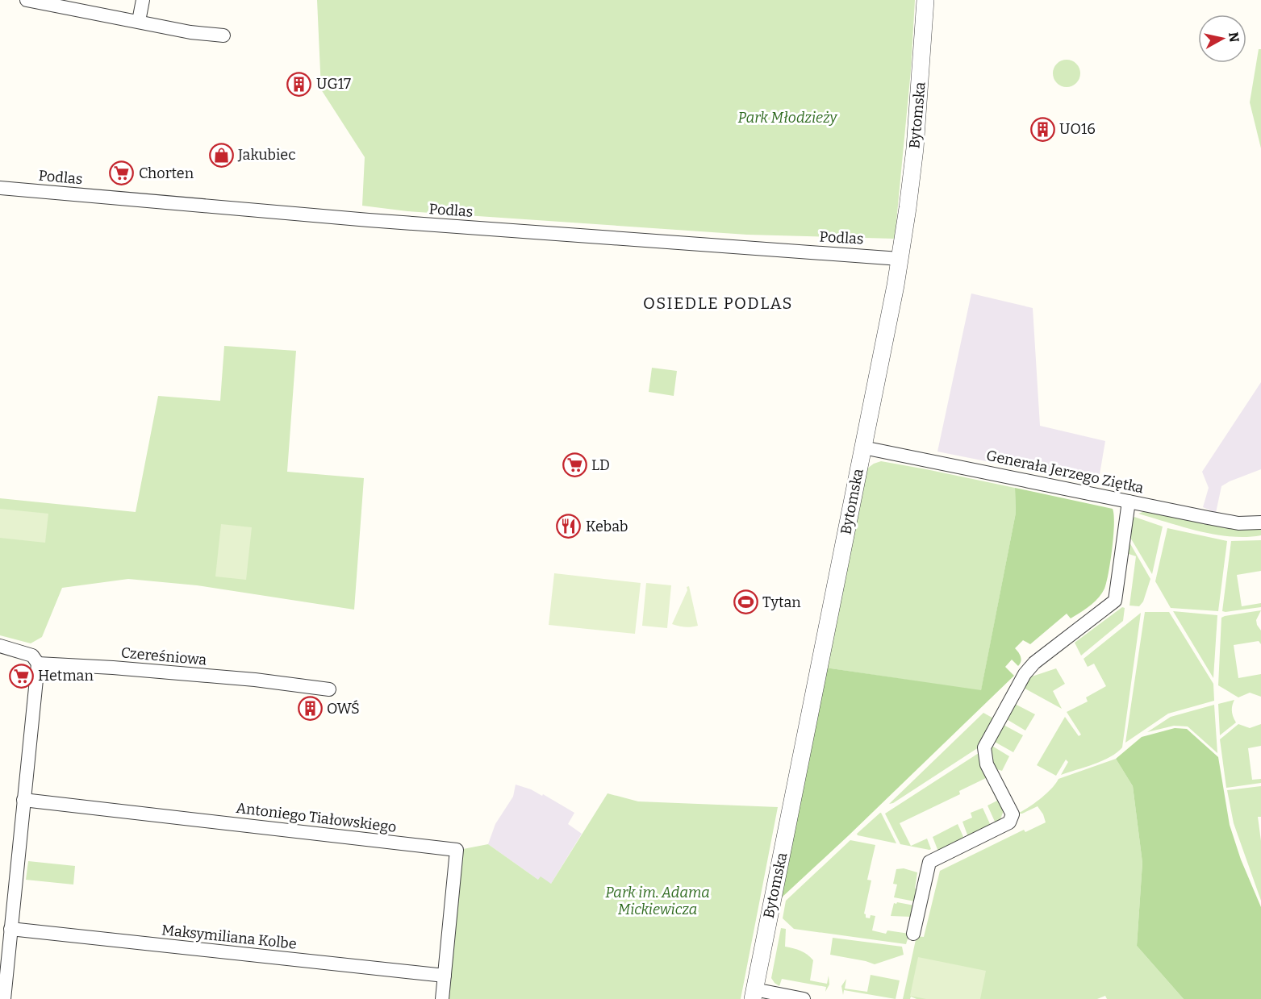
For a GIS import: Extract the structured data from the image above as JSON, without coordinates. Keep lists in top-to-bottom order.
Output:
{
  "streets": {
    "street": [
      "Bytomska",
      "Podlas",
      "Generała Jerzego Ziętka",
      "Czereśniowa",
      "Antoniego Tiałowskiego",
      "Maksymiliana Kolbe"
    ]
  },
  "crossings": [
    ["Bytomska", "Podlas"],
    ["Bytomska", "Generała Jerzego Ziętka"],
    ["Antoniego Tiałowskiego", "Maksymiliana Kolbe"]
  ],
  "districts": ["OSIEDLE PODLAS"],
  "parks": ["Park Młodzieży", "Park im. Adama Mickiewicza"],
  "places": {
    "building": ["UG17", "UO16", "OWŚ"],
    "shop": ["Jakubiec"],
    "supermarket": ["Chorten", "LD", "Hetman"],
    "restaurant": ["Kebab"],
    "sports": ["Tytan"]
  },
  "north": "right"
}
